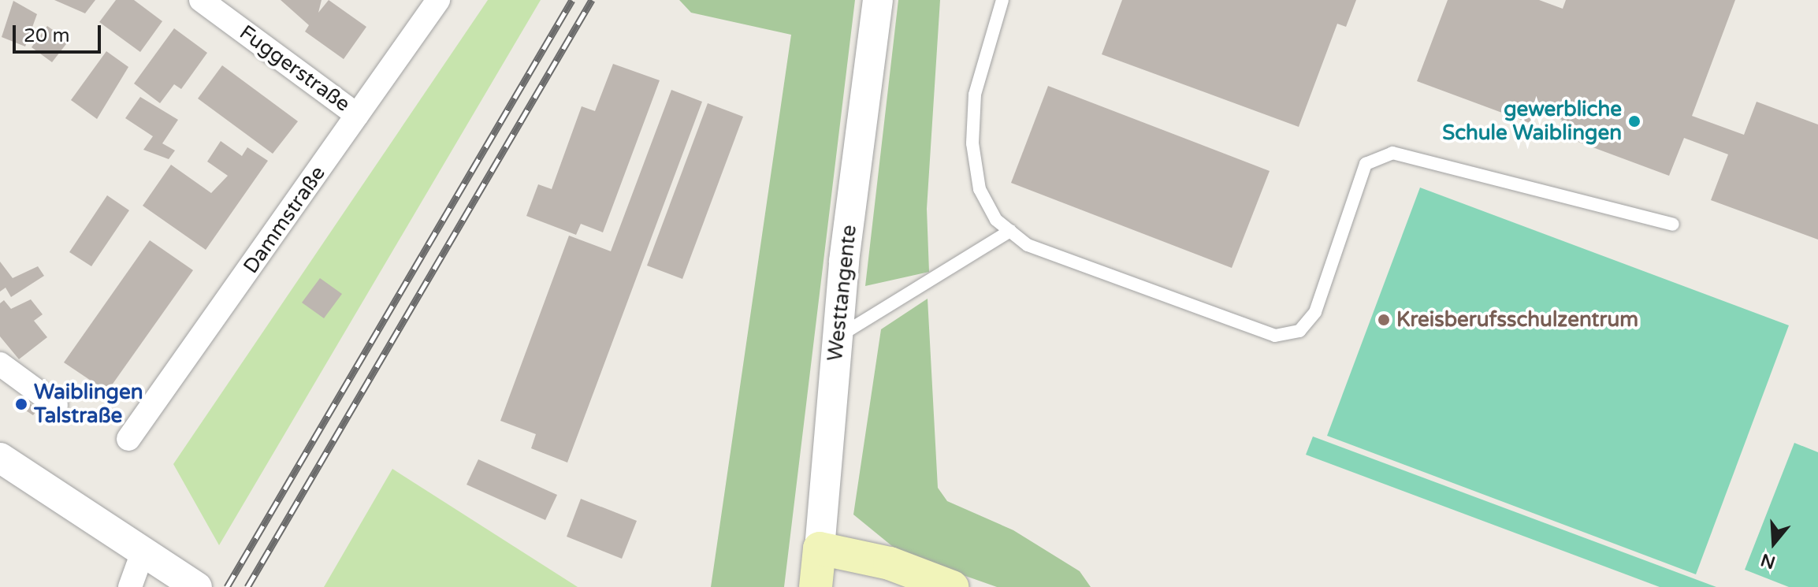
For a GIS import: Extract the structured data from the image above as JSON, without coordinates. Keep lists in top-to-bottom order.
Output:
{
  "streets": {
    "main road": ["Westtangente"],
    "street": ["Fuggerstraße", "Dammstraße"]
  },
  "crossings": [
    ["Fuggerstraße", "Dammstraße"]
  ],
  "places": ["gewerbliche Schule Waiblingen", "Kreisberufsschulzentrum", "Waiblingen Talstraße"],
  "scale_bar": "20 m",
  "north": "bottom"
}
